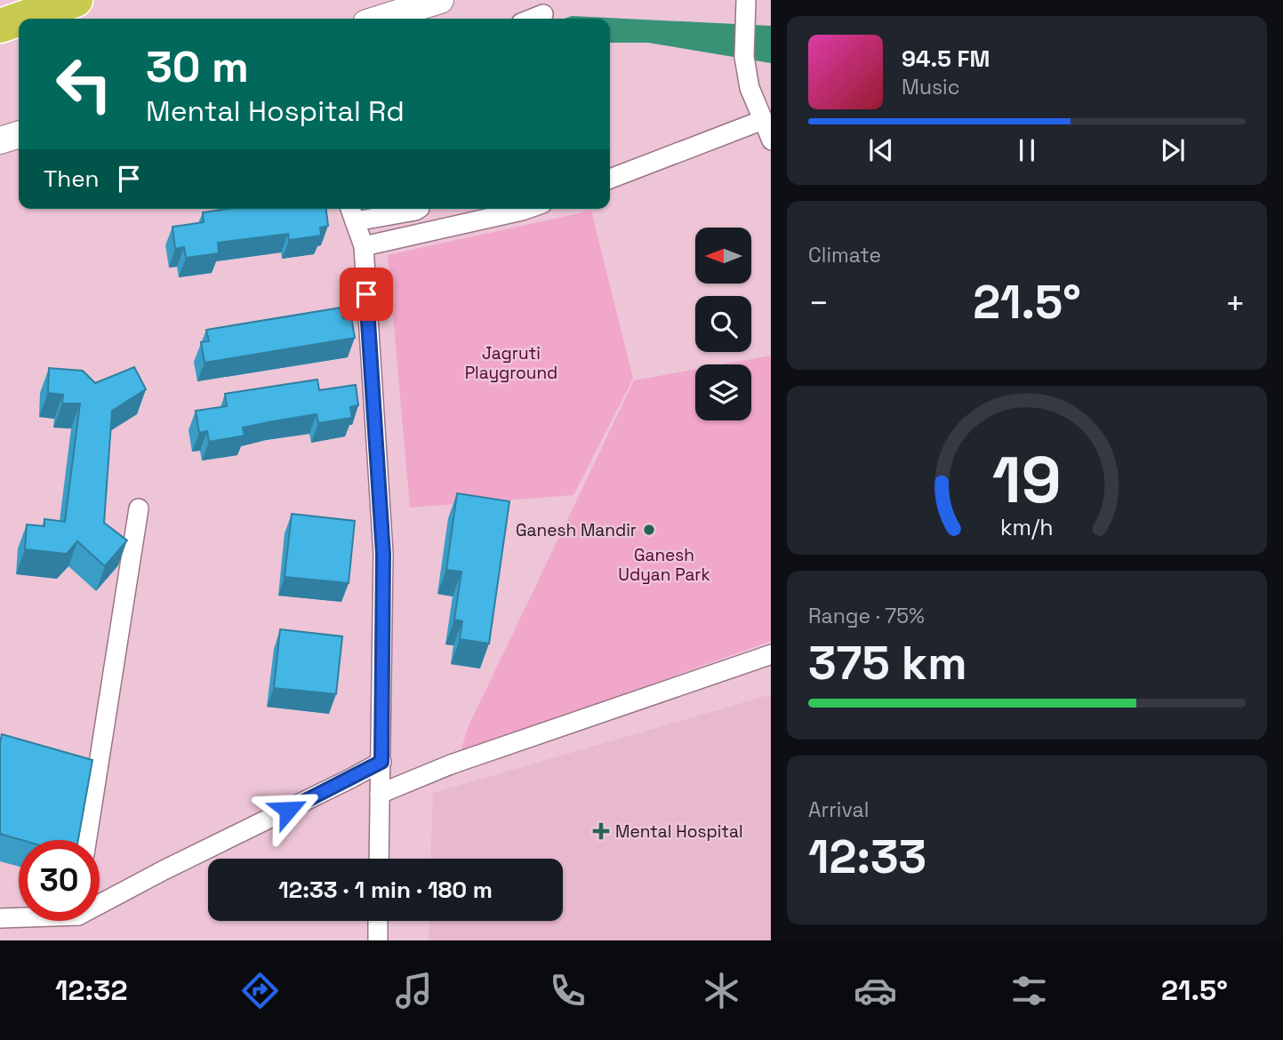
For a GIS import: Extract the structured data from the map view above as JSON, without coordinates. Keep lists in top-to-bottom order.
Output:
{
  "parks": ["Jagruti Playground", "Ganesh Udyan Park"],
  "places": {
    "other": ["Ganesh Mandir"],
    "health": ["Mental Hospital"]
  },
  "north": "left",
  "page": {
    "turn": ["30 m", "Mental Hospital Rd"],
    "song": ["94.5 FM", "Music"],
    "then": "Then",
    "tile": [
      "Climate",
      ["Range · 75%", "375 km"],
      ["Arrival", "12:33"]
    ],
    "heat": ["−", "21.5°", "+"],
    "limit": "30",
    "trip": "12:33 · 1 min · 180 m",
    "tabs": ["12:32", "21.5°"],
    "gauge": ["19", "km/h"]
  }
}
